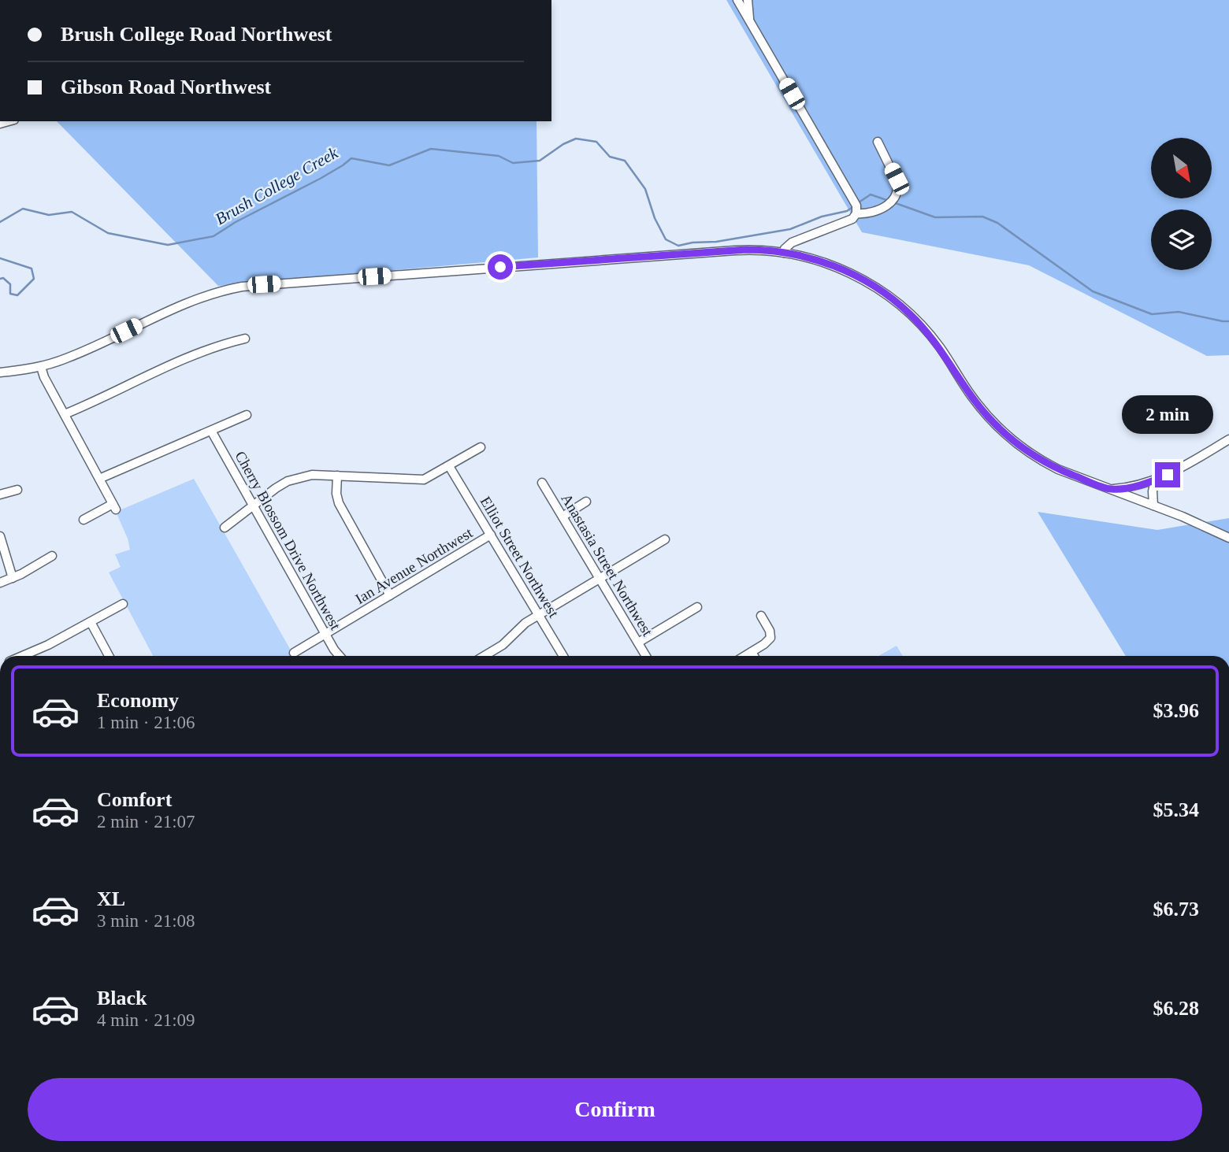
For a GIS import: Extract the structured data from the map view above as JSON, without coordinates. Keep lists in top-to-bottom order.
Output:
{
  "streets": {
    "street": [
      "Cherry Blossom Drive Northwest",
      "Elliot Street Northwest",
      "Anastasia Street Northwest",
      "Ian Avenue Northwest"
    ]
  },
  "crossings": [
    ["Cherry Blossom Drive Northwest", "Ian Avenue Northwest"],
    ["Elliot Street Northwest", "Ian Avenue Northwest"]
  ],
  "water": ["Brush College Creek"],
  "north": "bottom right",
  "page": {
    "banner": ["Brush College Road Northwest", "Gibson Road Northwest"],
    "bubble": "2 min",
    "list": [
      {
        "name": "Economy",
        "note": "1 min · 21:06",
        "value": "$3.96"
      },
      {
        "name": "Comfort",
        "note": "2 min · 21:07",
        "value": "$5.34"
      },
      {
        "name": "XL",
        "note": "3 min · 21:08",
        "value": "$6.73"
      },
      {
        "name": "Black",
        "note": "4 min · 21:09",
        "value": "$6.28"
      }
    ],
    "buttons": "Confirm"
  }
}
